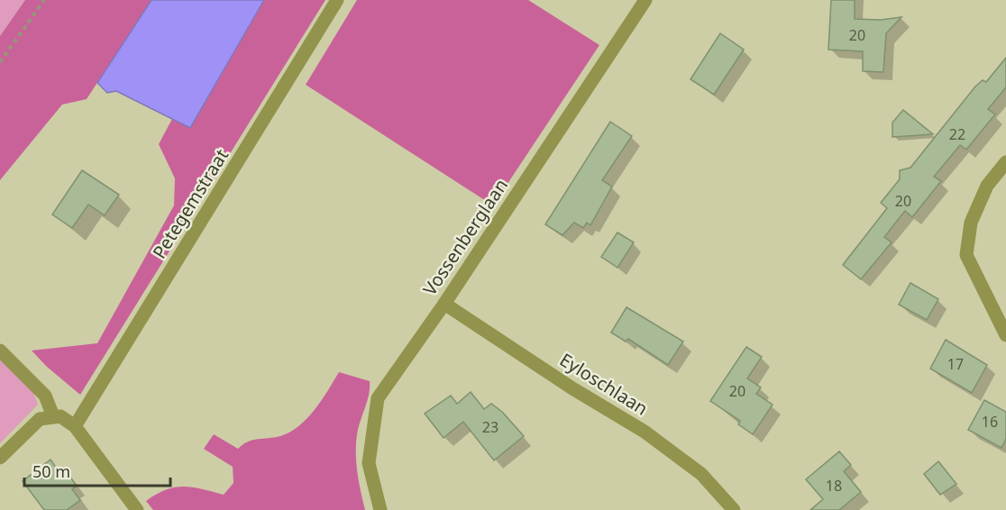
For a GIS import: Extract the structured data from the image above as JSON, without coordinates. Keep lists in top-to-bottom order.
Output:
{
  "streets": {
    "street": ["Petegemstraat", "Vossenberglaan", "Eyloschlaan"]
  },
  "crossings": [
    ["Vossenberglaan", "Eyloschlaan"]
  ],
  "house_numbers": [
    "20",
    "22",
    "20",
    "17",
    "20",
    "16",
    "23",
    "18"
  ],
  "scale_bar": "50 m"
}
